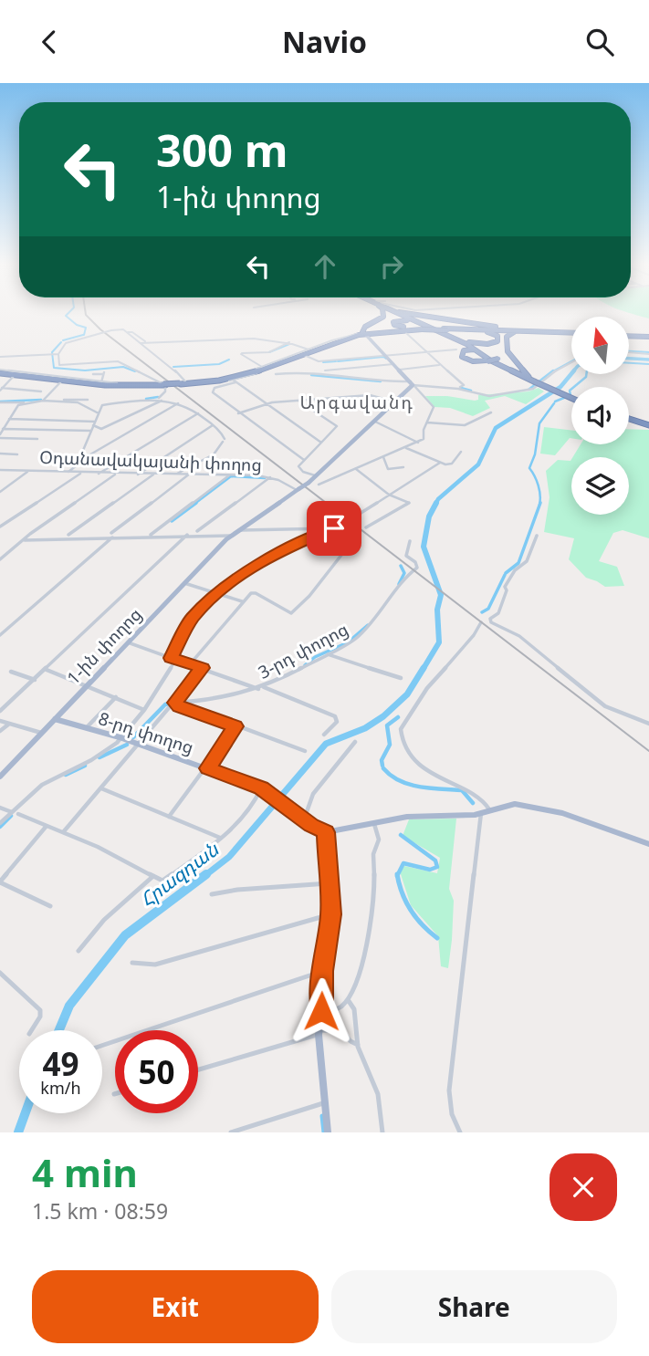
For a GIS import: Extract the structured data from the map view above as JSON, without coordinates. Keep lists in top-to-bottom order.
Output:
{
  "streets": {
    "main road": ["1-ին փողոց", "8-րդ փողոց"],
    "street": ["Օդանավակայանի փողոց", "3-րդ փողոց"]
  },
  "crossings": [
    ["Օդանավակայանի փողոց", "1-ին փողոց"],
    ["1-ին փողոց", "8-րդ փողոց"]
  ],
  "districts": ["Արգավանդ"],
  "water": ["Հրազդան"],
  "north": "top",
  "page": {
    "header": "Navio",
    "turn": ["300 m", "1-ին փողոց"],
    "speed": "49 km/h",
    "limit": "50",
    "heading": ["4 min", "1.5 km · 08:59"],
    "buttons": ["Exit", "Share"]
  }
}
